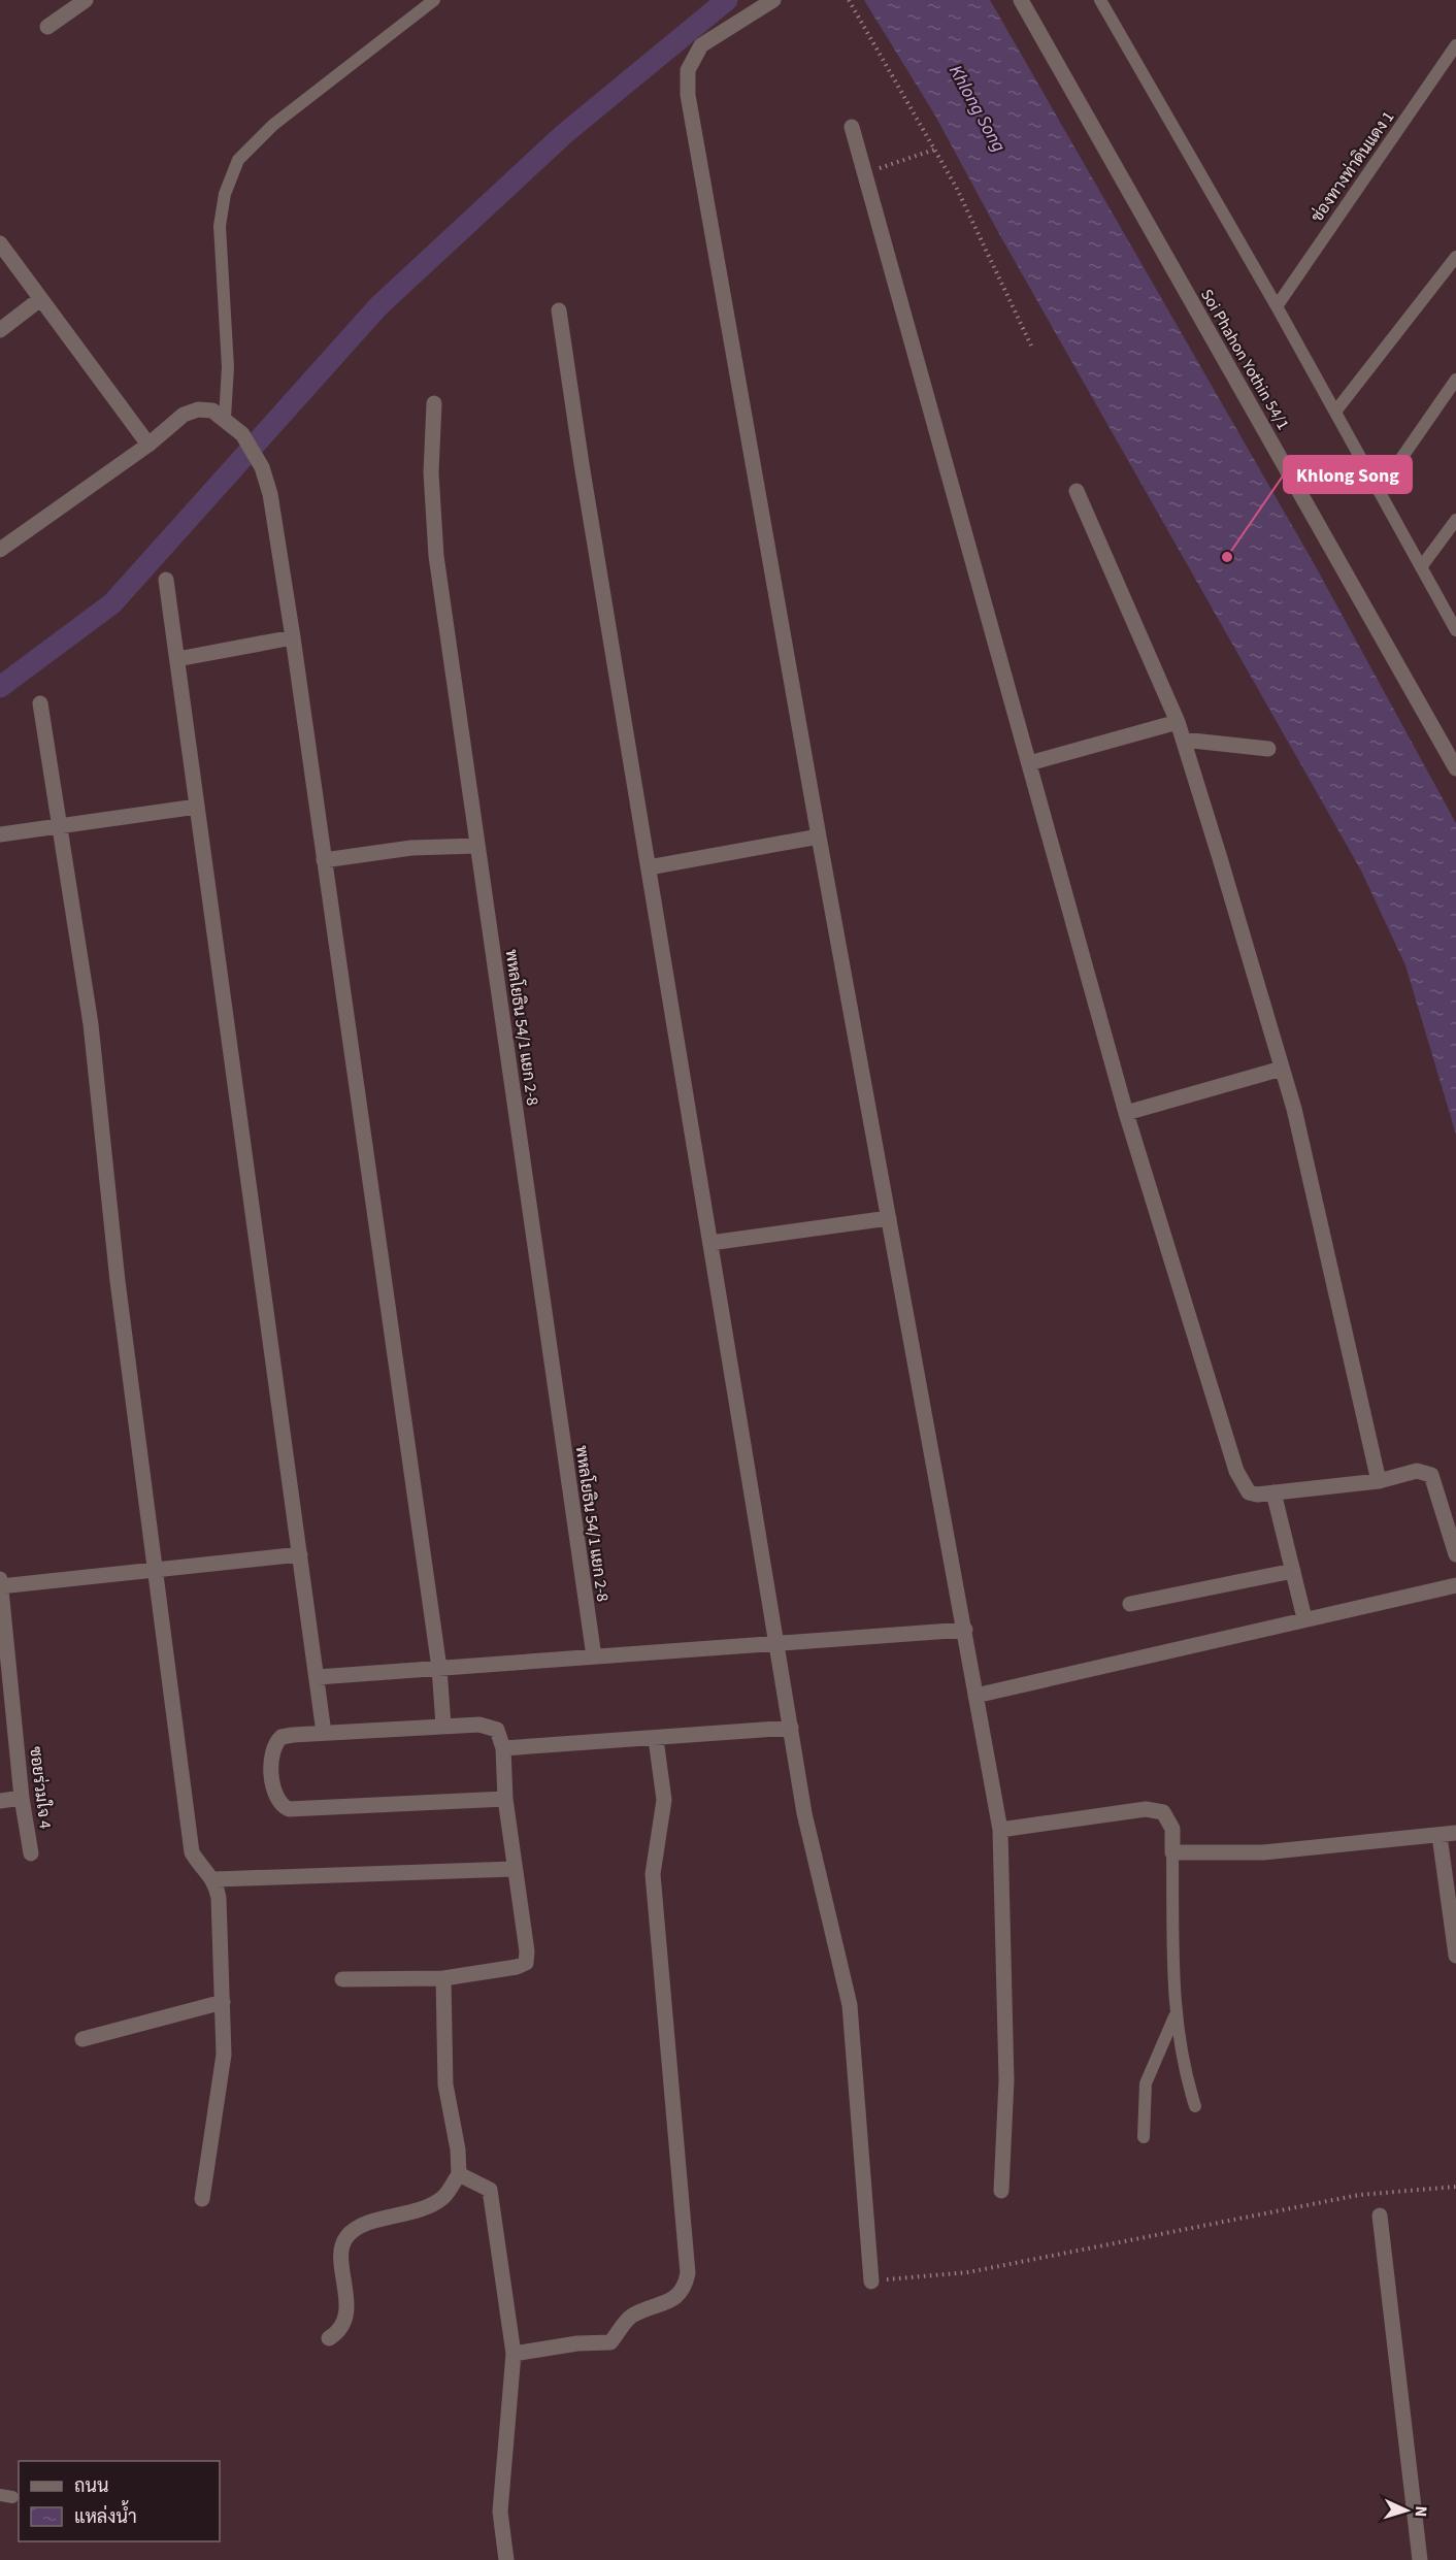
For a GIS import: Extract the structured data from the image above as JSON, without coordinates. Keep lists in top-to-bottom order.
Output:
{
  "streets": {
    "street": ["Soi Phahon Yothin 54/1", "พหลโยธิน 54/1 แยก 2-8", "ซอยร่วมใจ 4"],
    "lane": ["ช่องทางท่าดินแดง 1"]
  },
  "water": ["Khlong Song"],
  "places": ["Khlong Song"],
  "legend": ["ถนน", "แหล่งน้ำ"],
  "north": "right"
}
